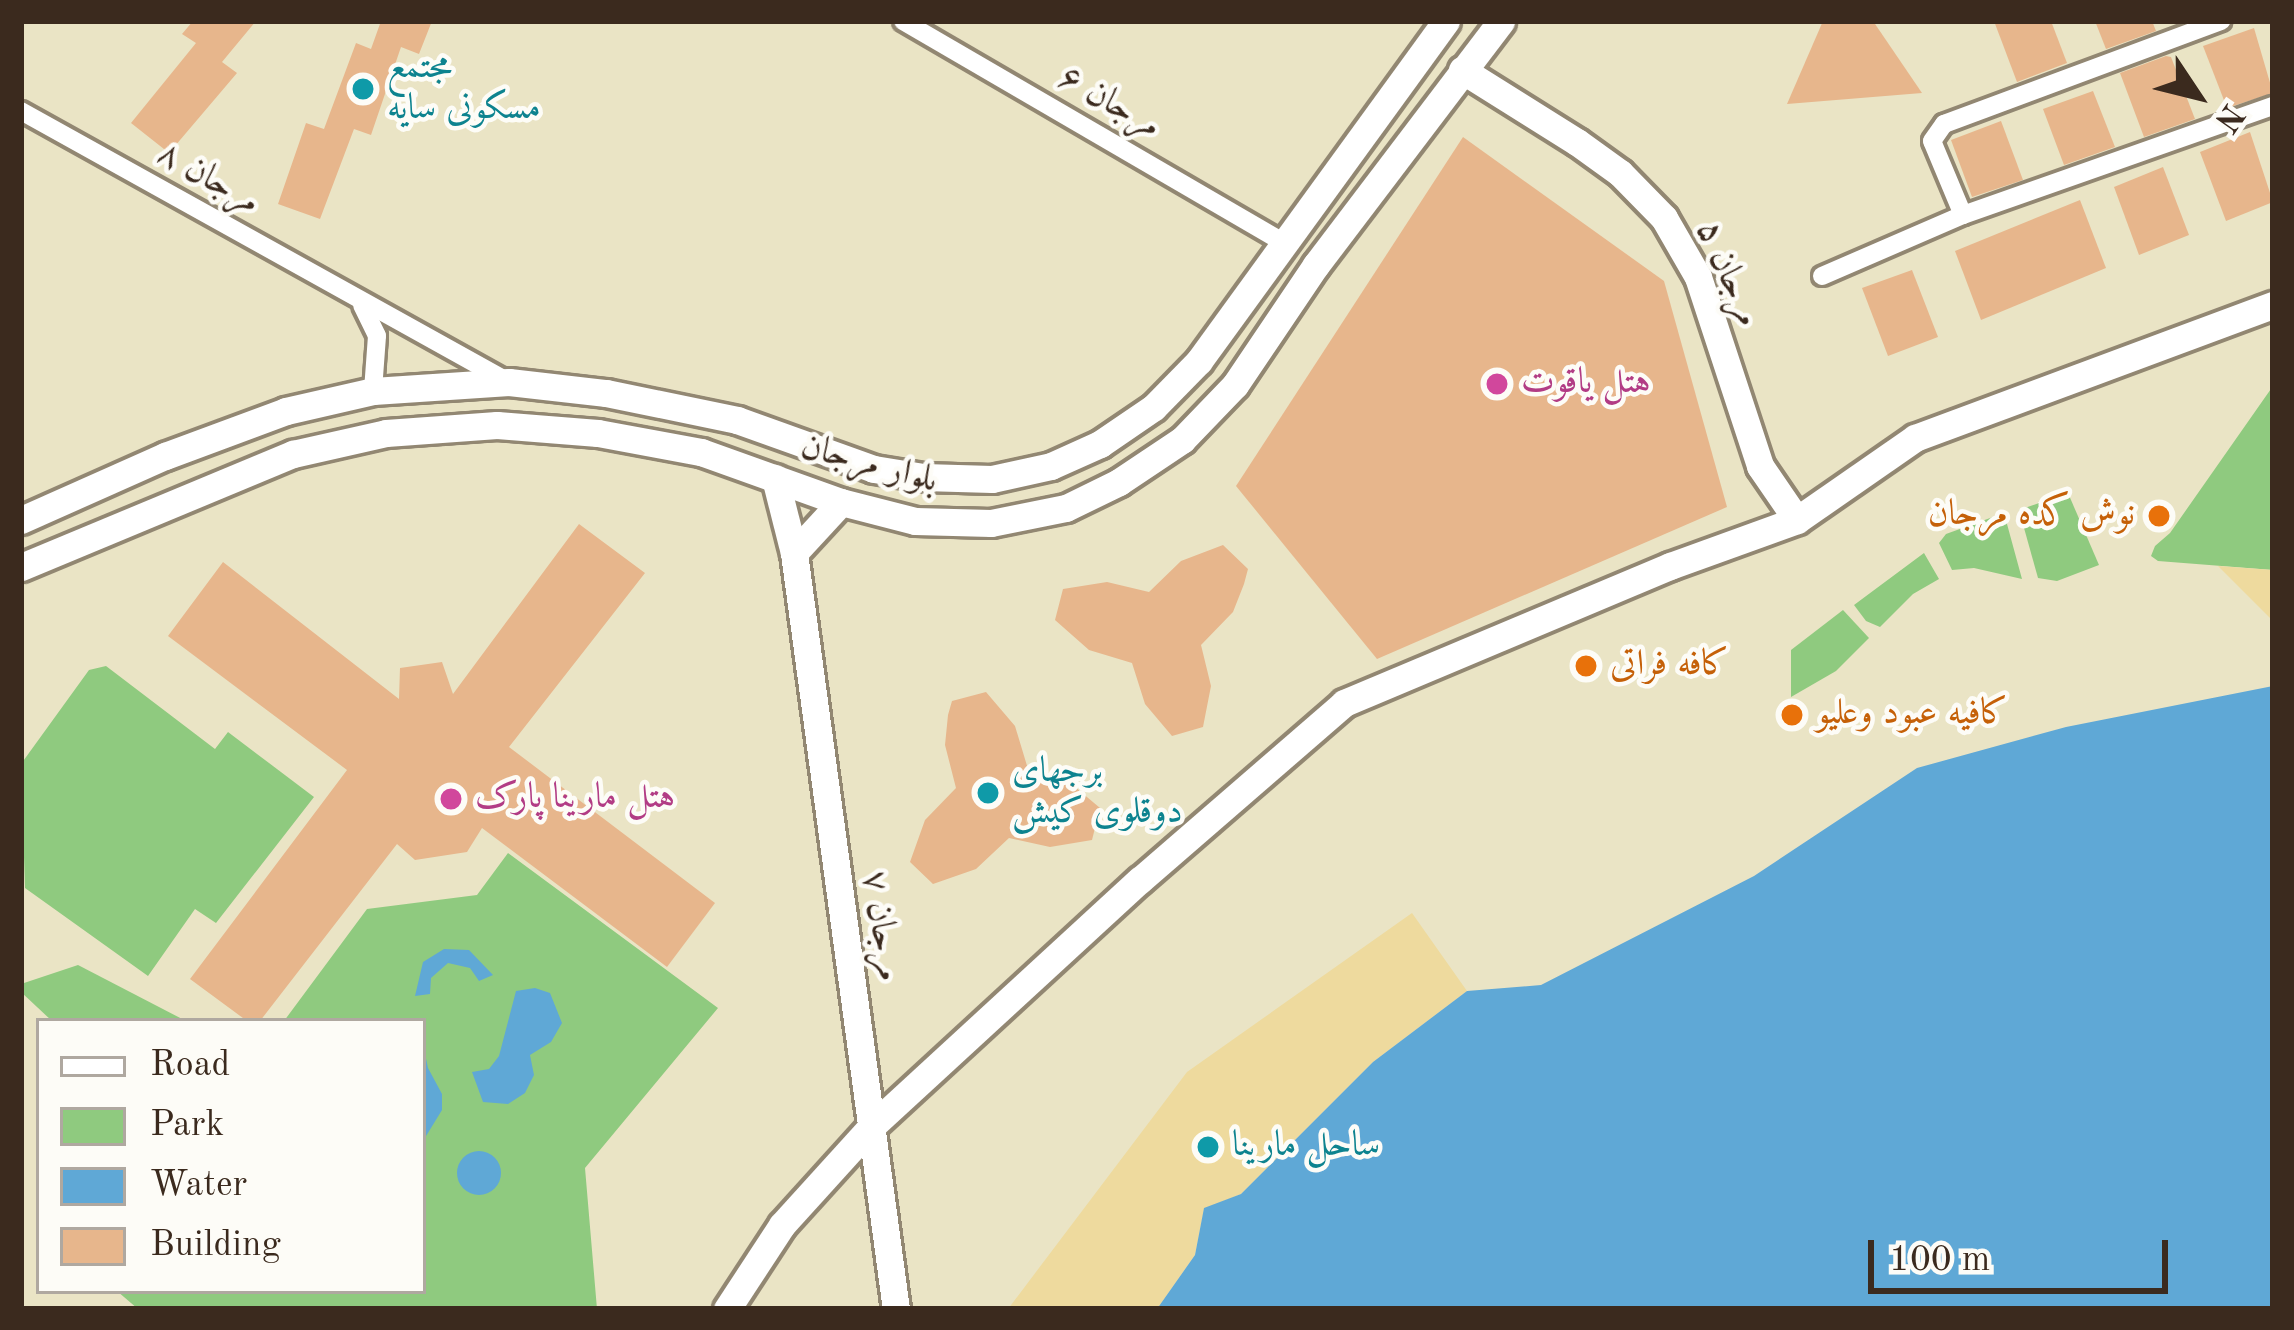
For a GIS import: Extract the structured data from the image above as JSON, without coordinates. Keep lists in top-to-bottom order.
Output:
{
  "streets": {
    "main road": ["مرجان ۵", "بلوار مرجان", "مرجان ۷"],
    "street": ["مرجان ۶", "مرجان ۸"]
  },
  "crossings": [
    ["مرجان ۶", "بلوار مرجان"],
    ["مرجان ۸", "بلوار مرجان"],
    ["مرجان ۵", "بلوار مرجان"],
    ["بلوار مرجان", "مرجان ۷"]
  ],
  "places": [
    "مجتمع مسکونی سایه",
    "هتل یاقوت",
    "نوش کده مرجان",
    "کافه فراتی",
    "کافیه عبود وعلیو",
    "برجهای دوقلوی کیش",
    "هتل مارینا پارک",
    "ساحل مارینا"
  ],
  "legend": [
    "Road",
    "Park",
    "Water",
    "Building"
  ],
  "scale_bar": "100 m",
  "north": "bottom right"
}
